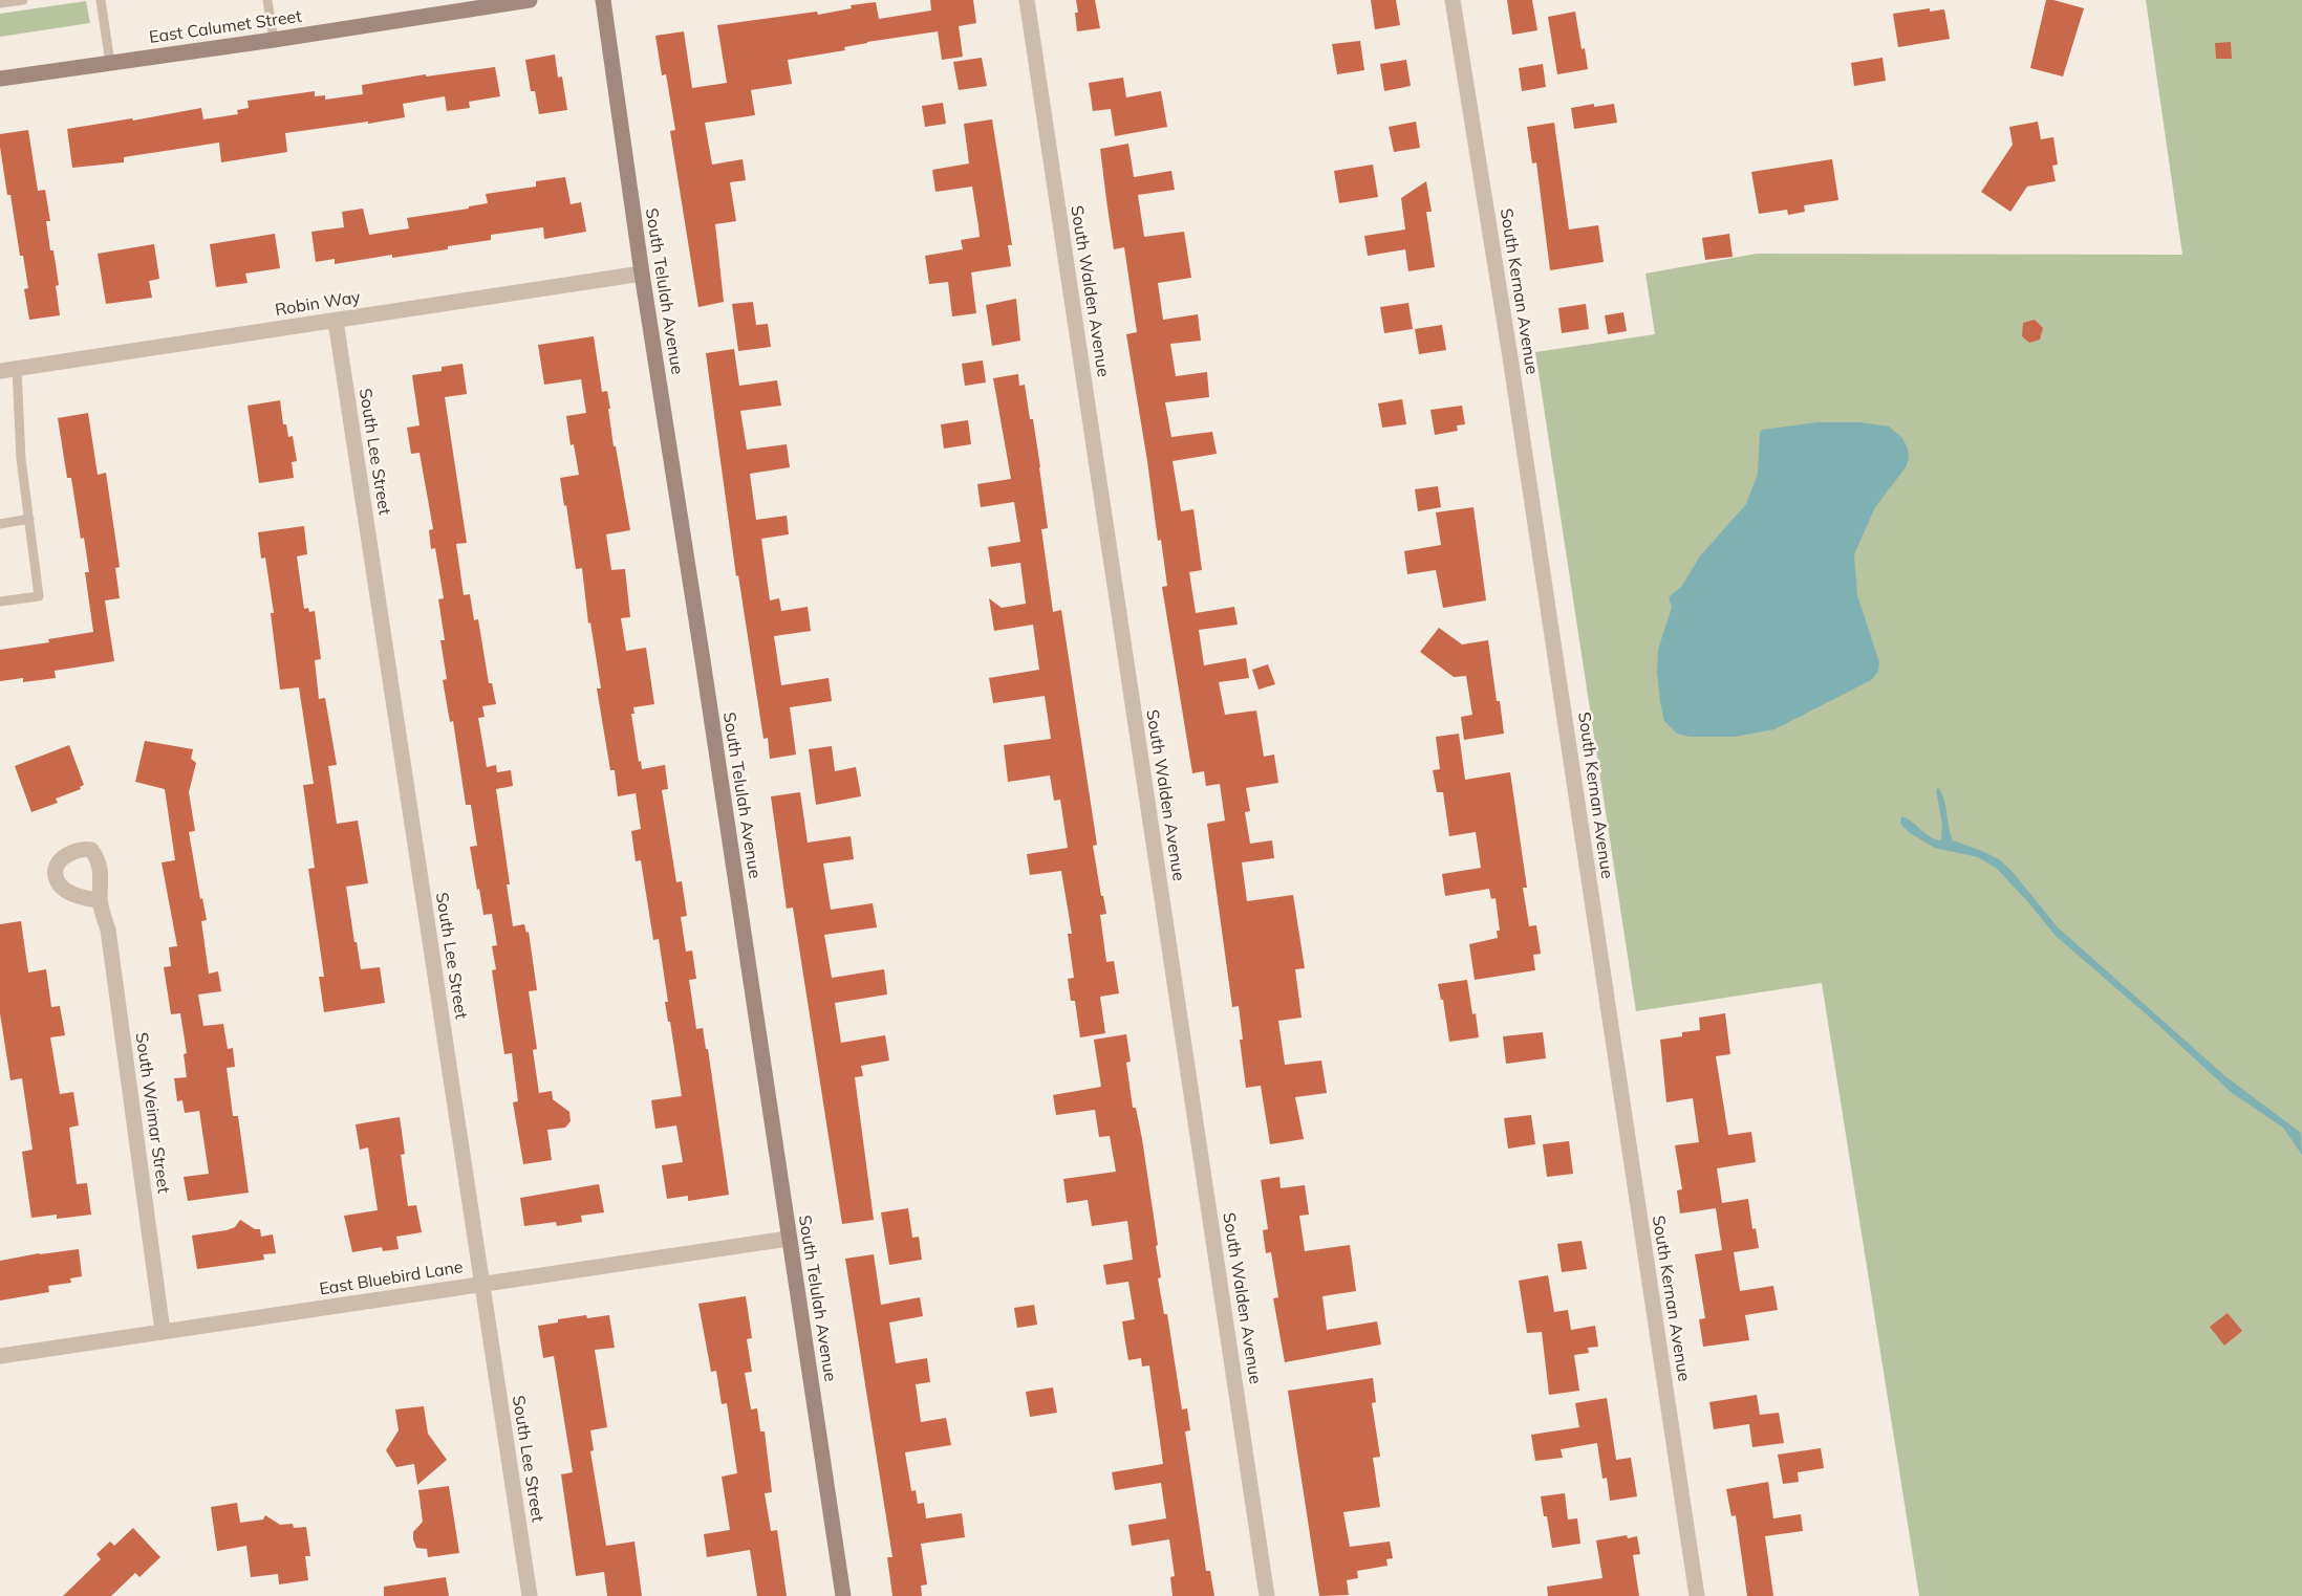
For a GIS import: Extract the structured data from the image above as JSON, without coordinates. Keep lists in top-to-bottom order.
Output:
{
  "streets": {
    "street": [
      "East Calumet Street",
      "South Telulah Avenue",
      "South Walden Avenue",
      "South Kernan Avenue",
      "Robin Way",
      "South Lee Street",
      "South Weimar Street",
      "East Bluebird Lane"
    ]
  },
  "crossings": [
    ["South Telulah Avenue", "Robin Way"],
    ["South Telulah Avenue", "East Bluebird Lane"],
    ["Robin Way", "South Lee Street"],
    ["South Lee Street", "East Bluebird Lane"],
    ["South Weimar Street", "East Bluebird Lane"]
  ]
}
